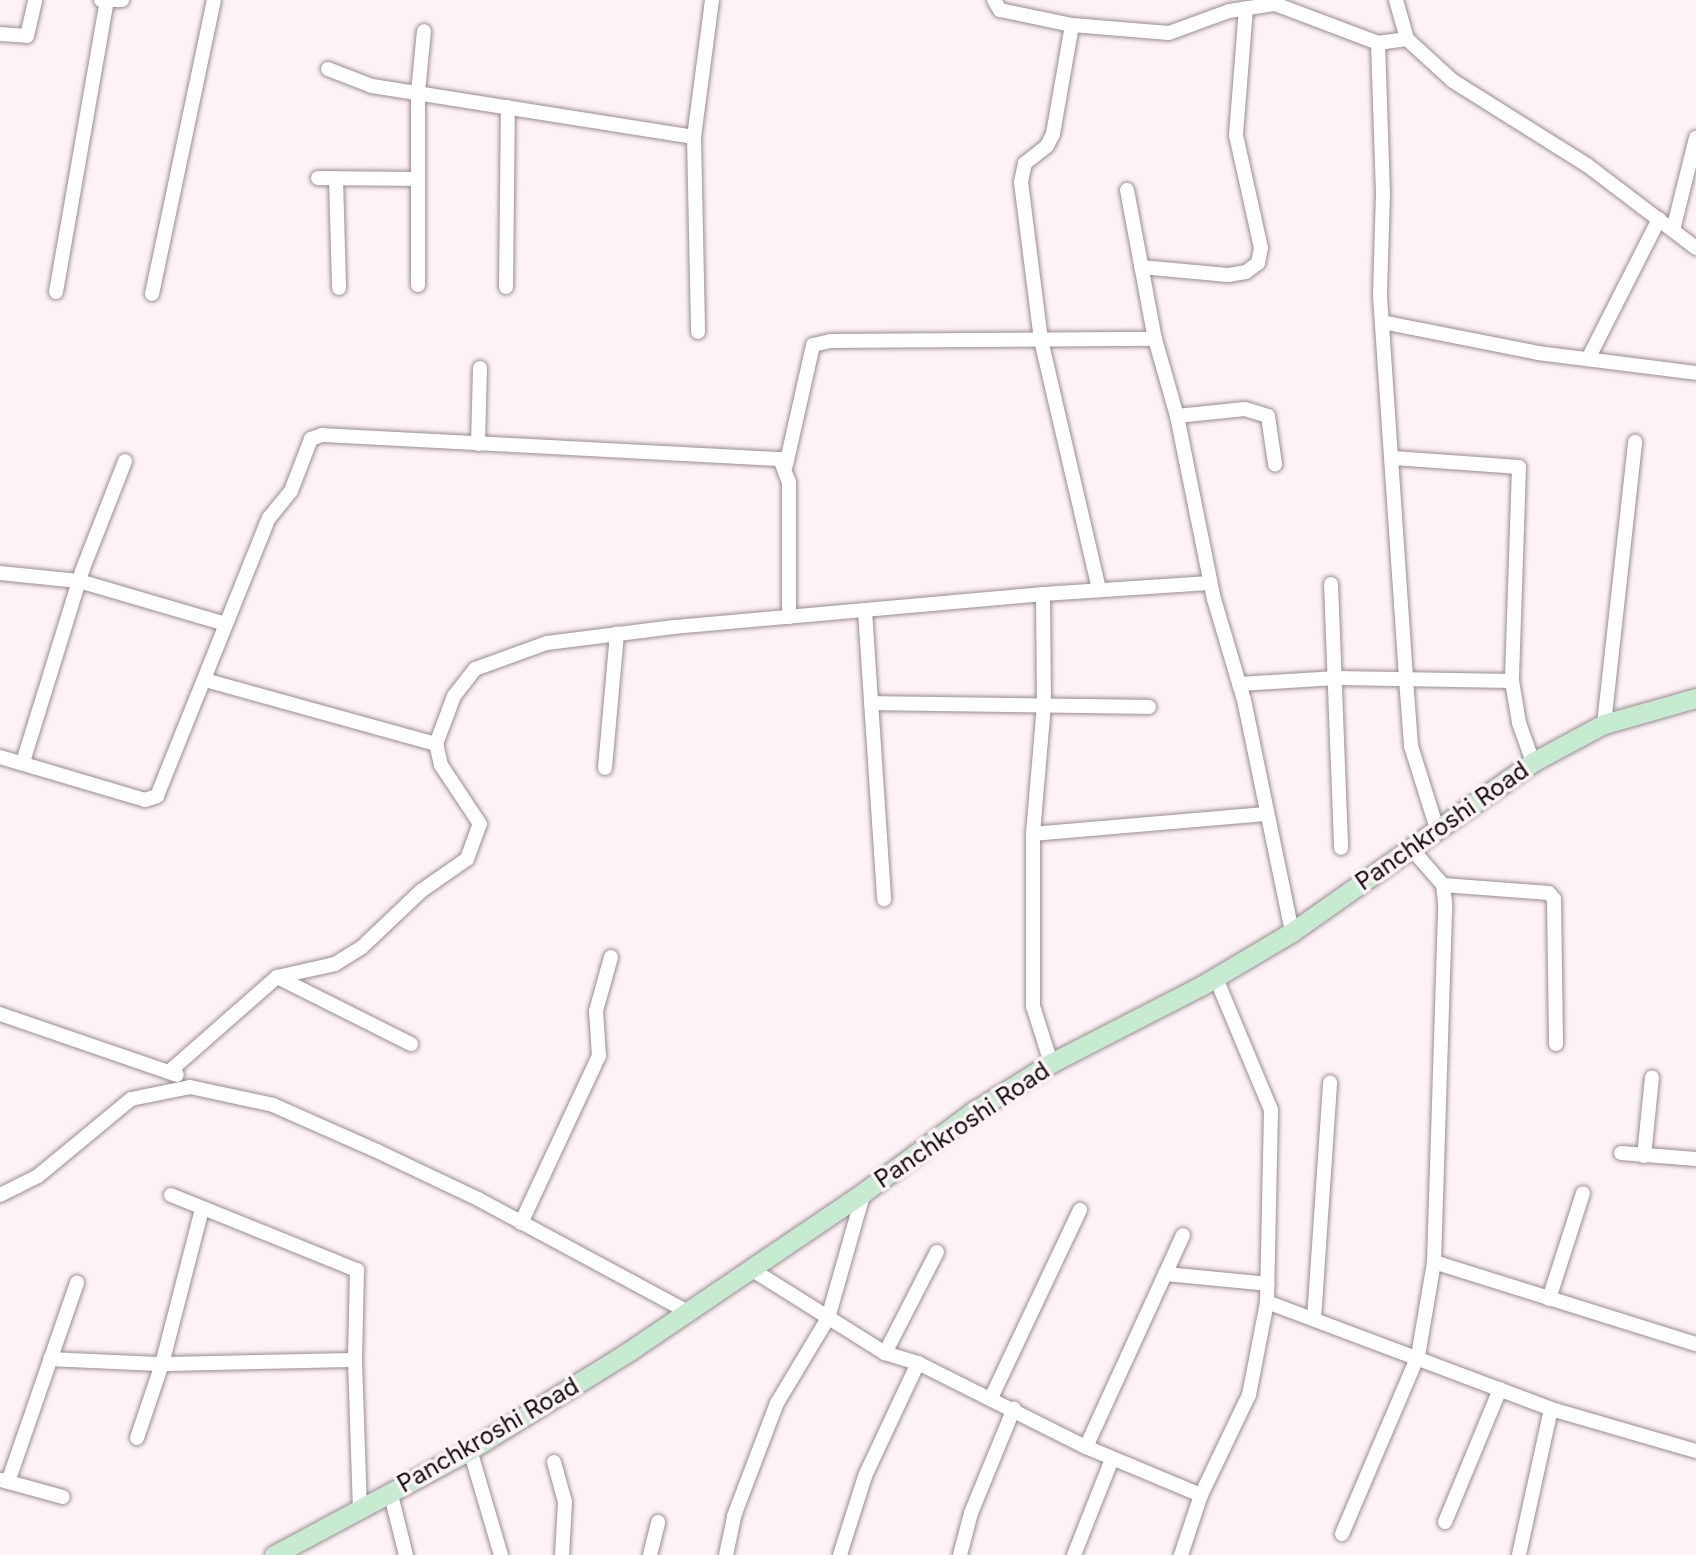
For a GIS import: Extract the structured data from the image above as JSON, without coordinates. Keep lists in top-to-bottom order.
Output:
{
  "streets": {
    "street": ["Panchkroshi Road"]
  }
}
